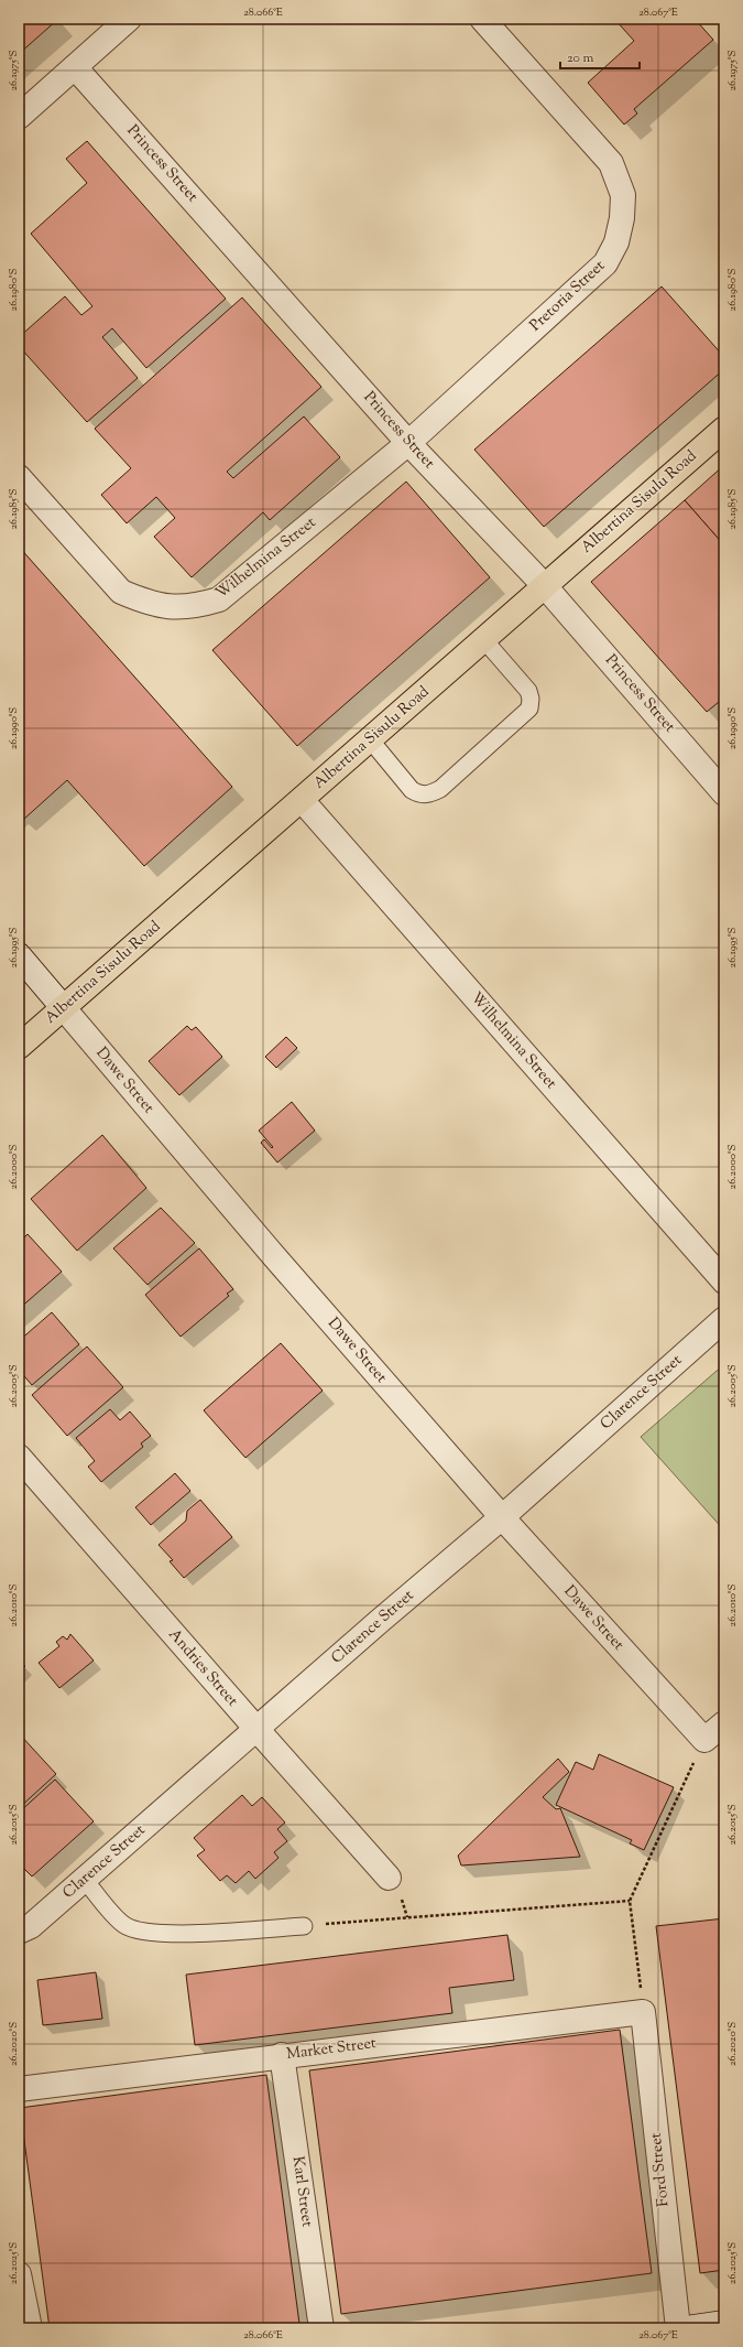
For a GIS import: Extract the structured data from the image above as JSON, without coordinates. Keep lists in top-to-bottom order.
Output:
{
  "streets": {
    "main road": ["Albertina Sisulu Road"],
    "street": [
      "Princess Street",
      "Pretoria Street",
      "Wilhelmina Street",
      "Dawe Street",
      "Clarence Street",
      "Andries Street",
      "Market Street",
      "Ford Street",
      "Karl Street"
    ]
  },
  "crossings": [
    ["Princess Street", "Pretoria Street"],
    ["Princess Street", "Albertina Sisulu Road"],
    ["Princess Street", "Wilhelmina Street"],
    ["Pretoria Street", "Wilhelmina Street"],
    ["Albertina Sisulu Road", "Wilhelmina Street"],
    ["Albertina Sisulu Road", "Dawe Street"],
    ["Dawe Street", "Clarence Street"],
    ["Clarence Street", "Andries Street"],
    ["Market Street", "Ford Street"],
    ["Market Street", "Karl Street"]
  ],
  "scale_bar": "20 m",
  "coordinates": [
    "28.066°E",
    "28.067°E",
    "26.1975°S",
    "26.1980°S",
    "26.1985°S",
    "26.1990°S",
    "26.1995°S",
    "26.2000°S",
    "26.2005°S",
    "26.2010°S",
    "26.2015°S",
    "26.2020°S",
    "26.2025°S"
  ]
}
